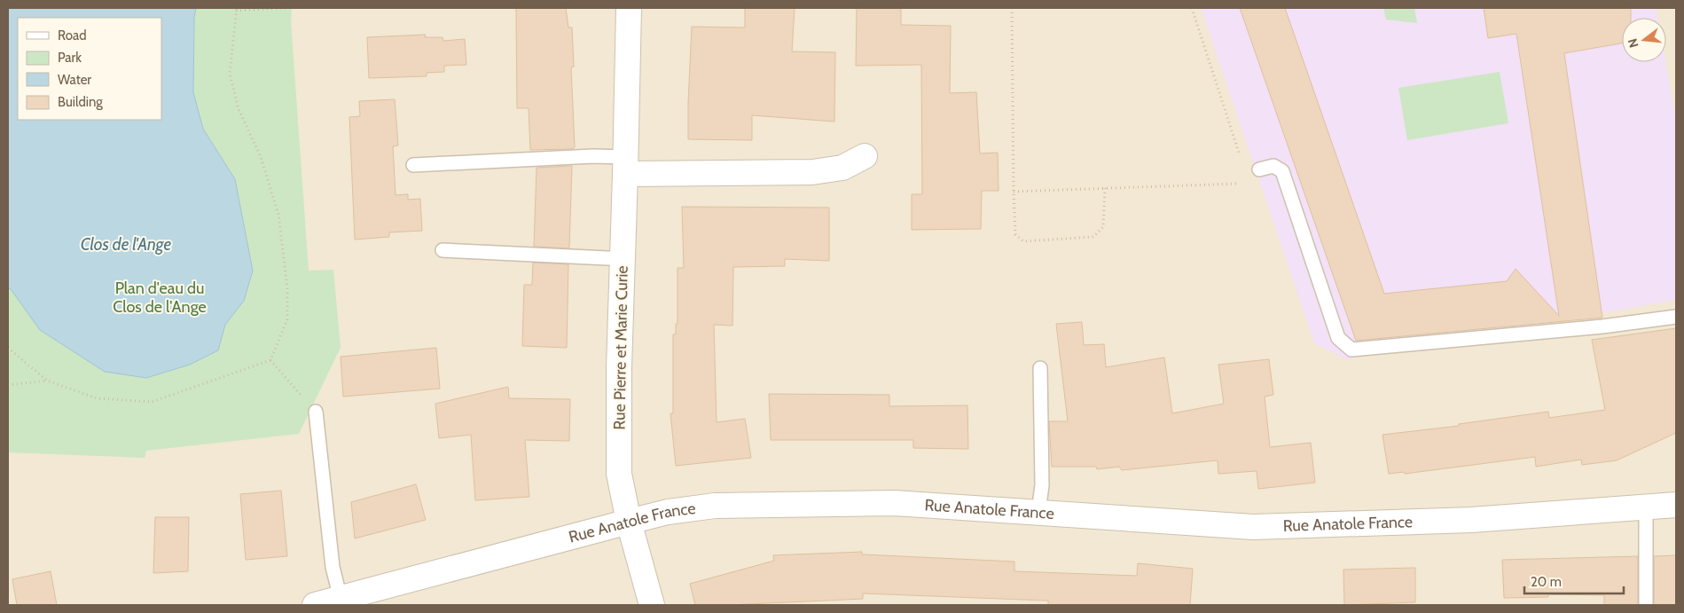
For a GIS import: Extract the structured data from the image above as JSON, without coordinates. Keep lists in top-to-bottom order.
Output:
{
  "streets": {
    "street": ["Rue Pierre et Marie Curie", "Rue Anatole France"]
  },
  "crossings": [
    ["Rue Pierre et Marie Curie", "Rue Anatole France"]
  ],
  "water": ["Clos de l'Ange"],
  "parks": ["Plan d'eau du Clos de l'Ange"],
  "legend": [
    "Road",
    "Park",
    "Water",
    "Building"
  ],
  "scale_bar": "20 m",
  "north": "left"
}
